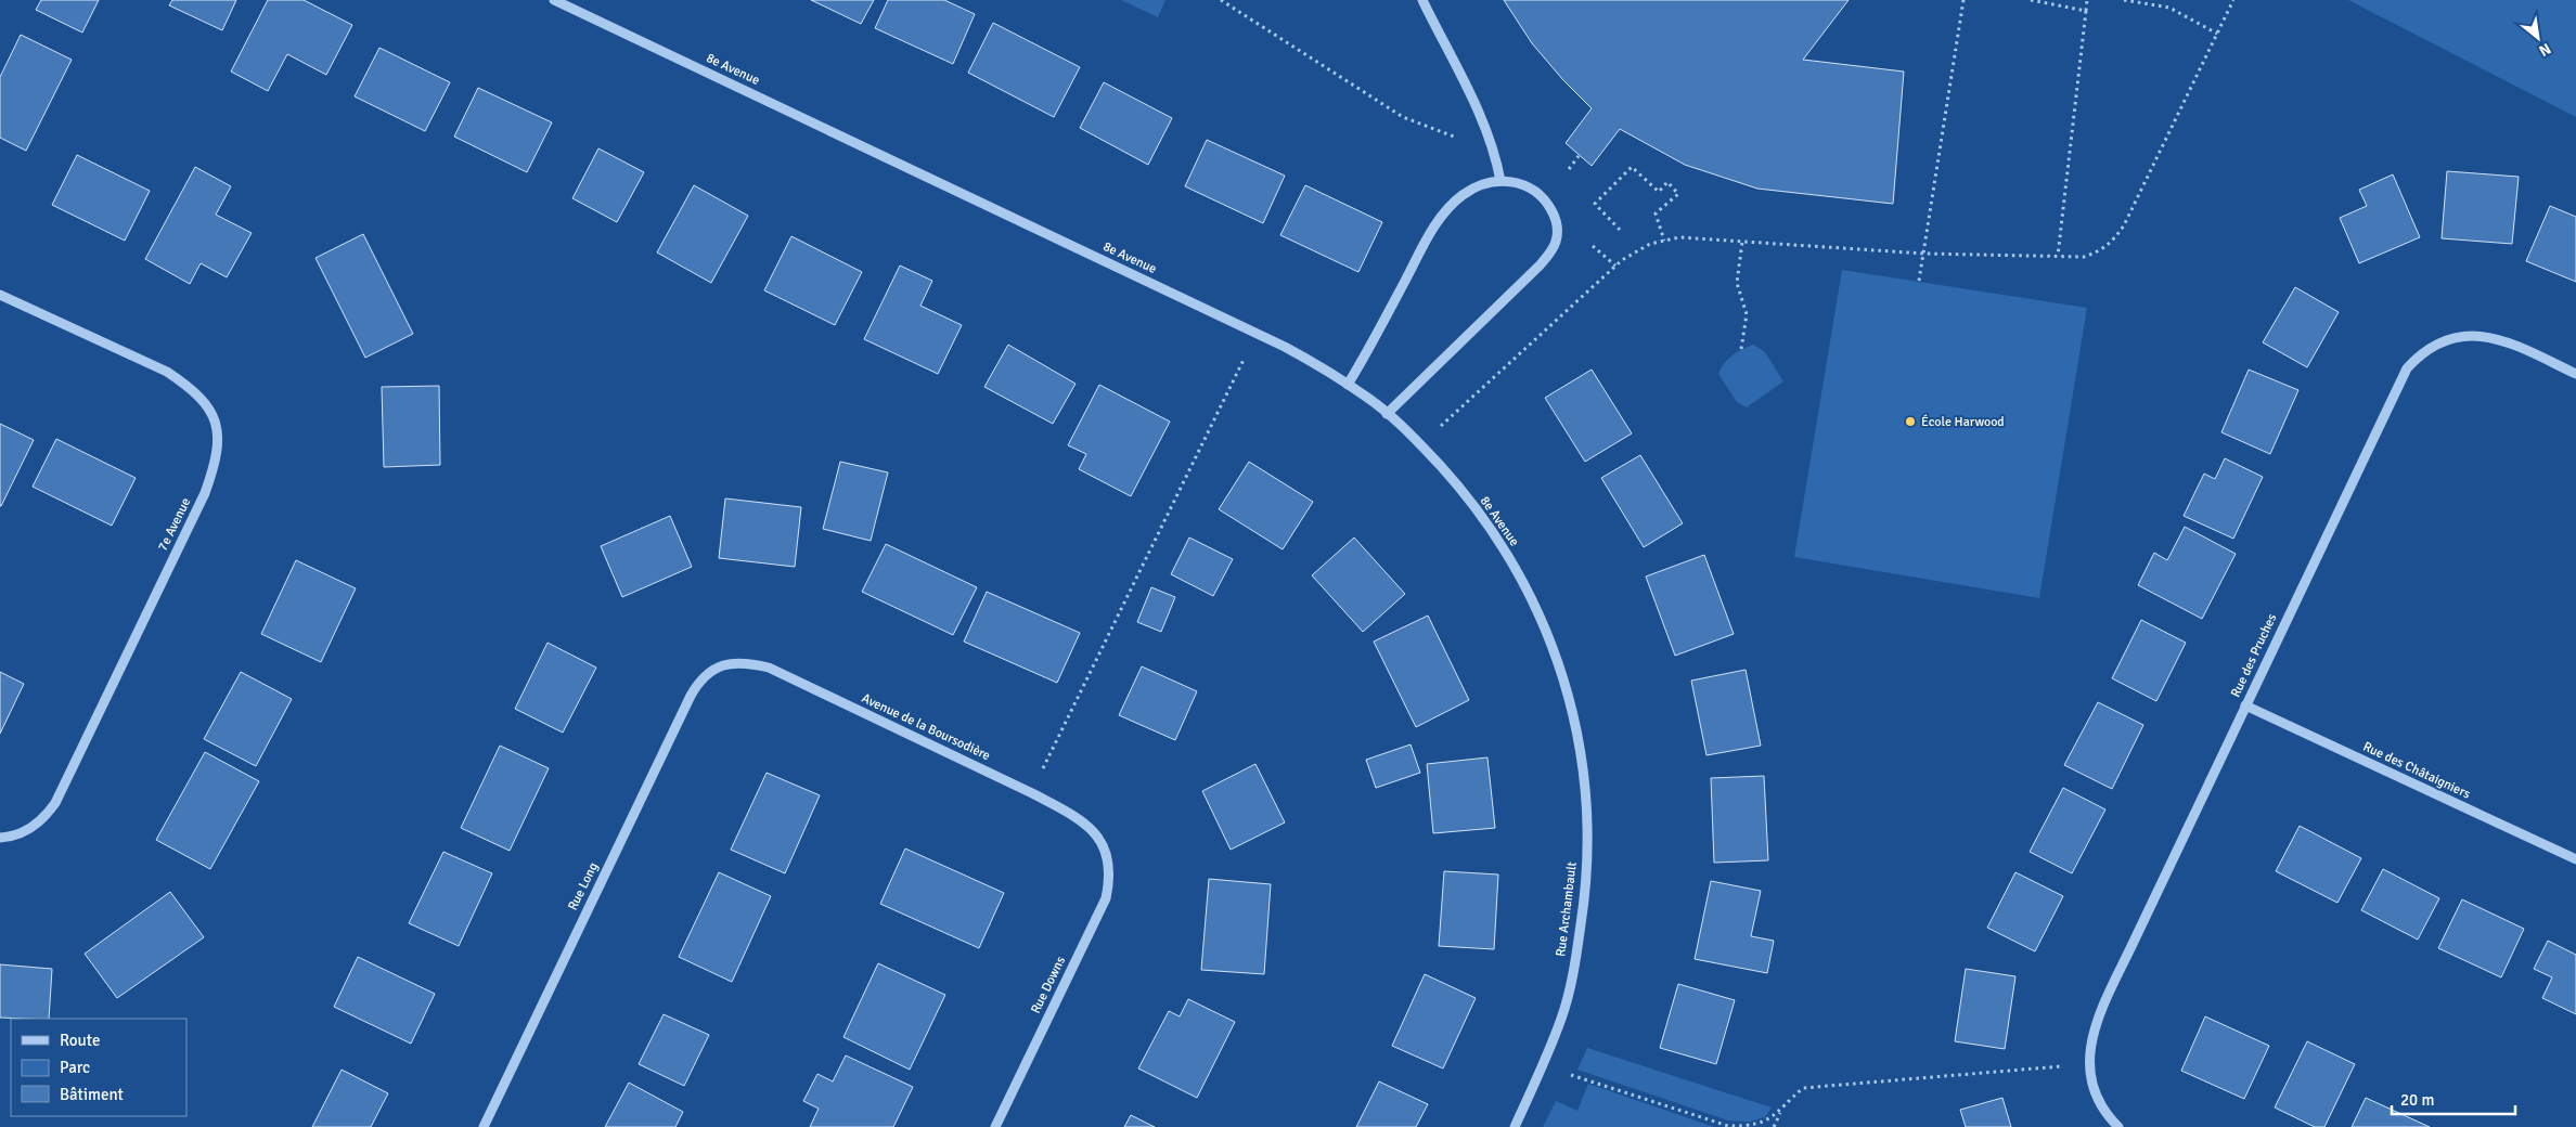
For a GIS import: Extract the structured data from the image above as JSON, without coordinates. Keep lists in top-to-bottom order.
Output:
{
  "streets": {
    "street": [
      "8e Avenue",
      "7e Avenue",
      "Rue des Pruches",
      "Avenue de la Boursodière",
      "Rue des Châtaigniers",
      "Rue Long",
      "Rue Archambault",
      "Rue Downs"
    ]
  },
  "crossings": [
    ["8e Avenue", "Rue Archambault"],
    ["Rue des Pruches", "Rue des Châtaigniers"],
    ["Avenue de la Boursodière", "Rue Long"],
    ["Avenue de la Boursodière", "Rue Downs"]
  ],
  "places": ["École Harwood"],
  "legend": ["Route", "Parc", "Bâtiment"],
  "scale_bar": "20 m",
  "north": "bottom right"
}
